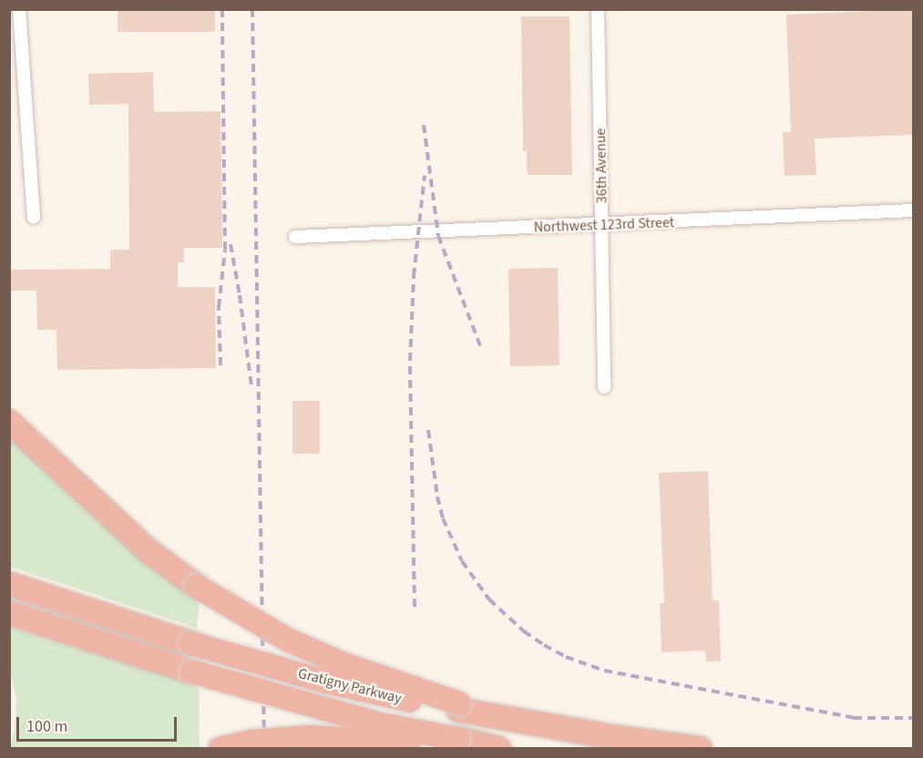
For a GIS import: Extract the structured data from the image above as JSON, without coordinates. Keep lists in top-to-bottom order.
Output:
{
  "streets": {
    "highway": ["Gratigny Parkway"],
    "street": ["36th Avenue", "Northwest 123rd Street"]
  },
  "crossings": [
    ["36th Avenue", "Northwest 123rd Street"]
  ],
  "scale_bar": "100 m"
}
